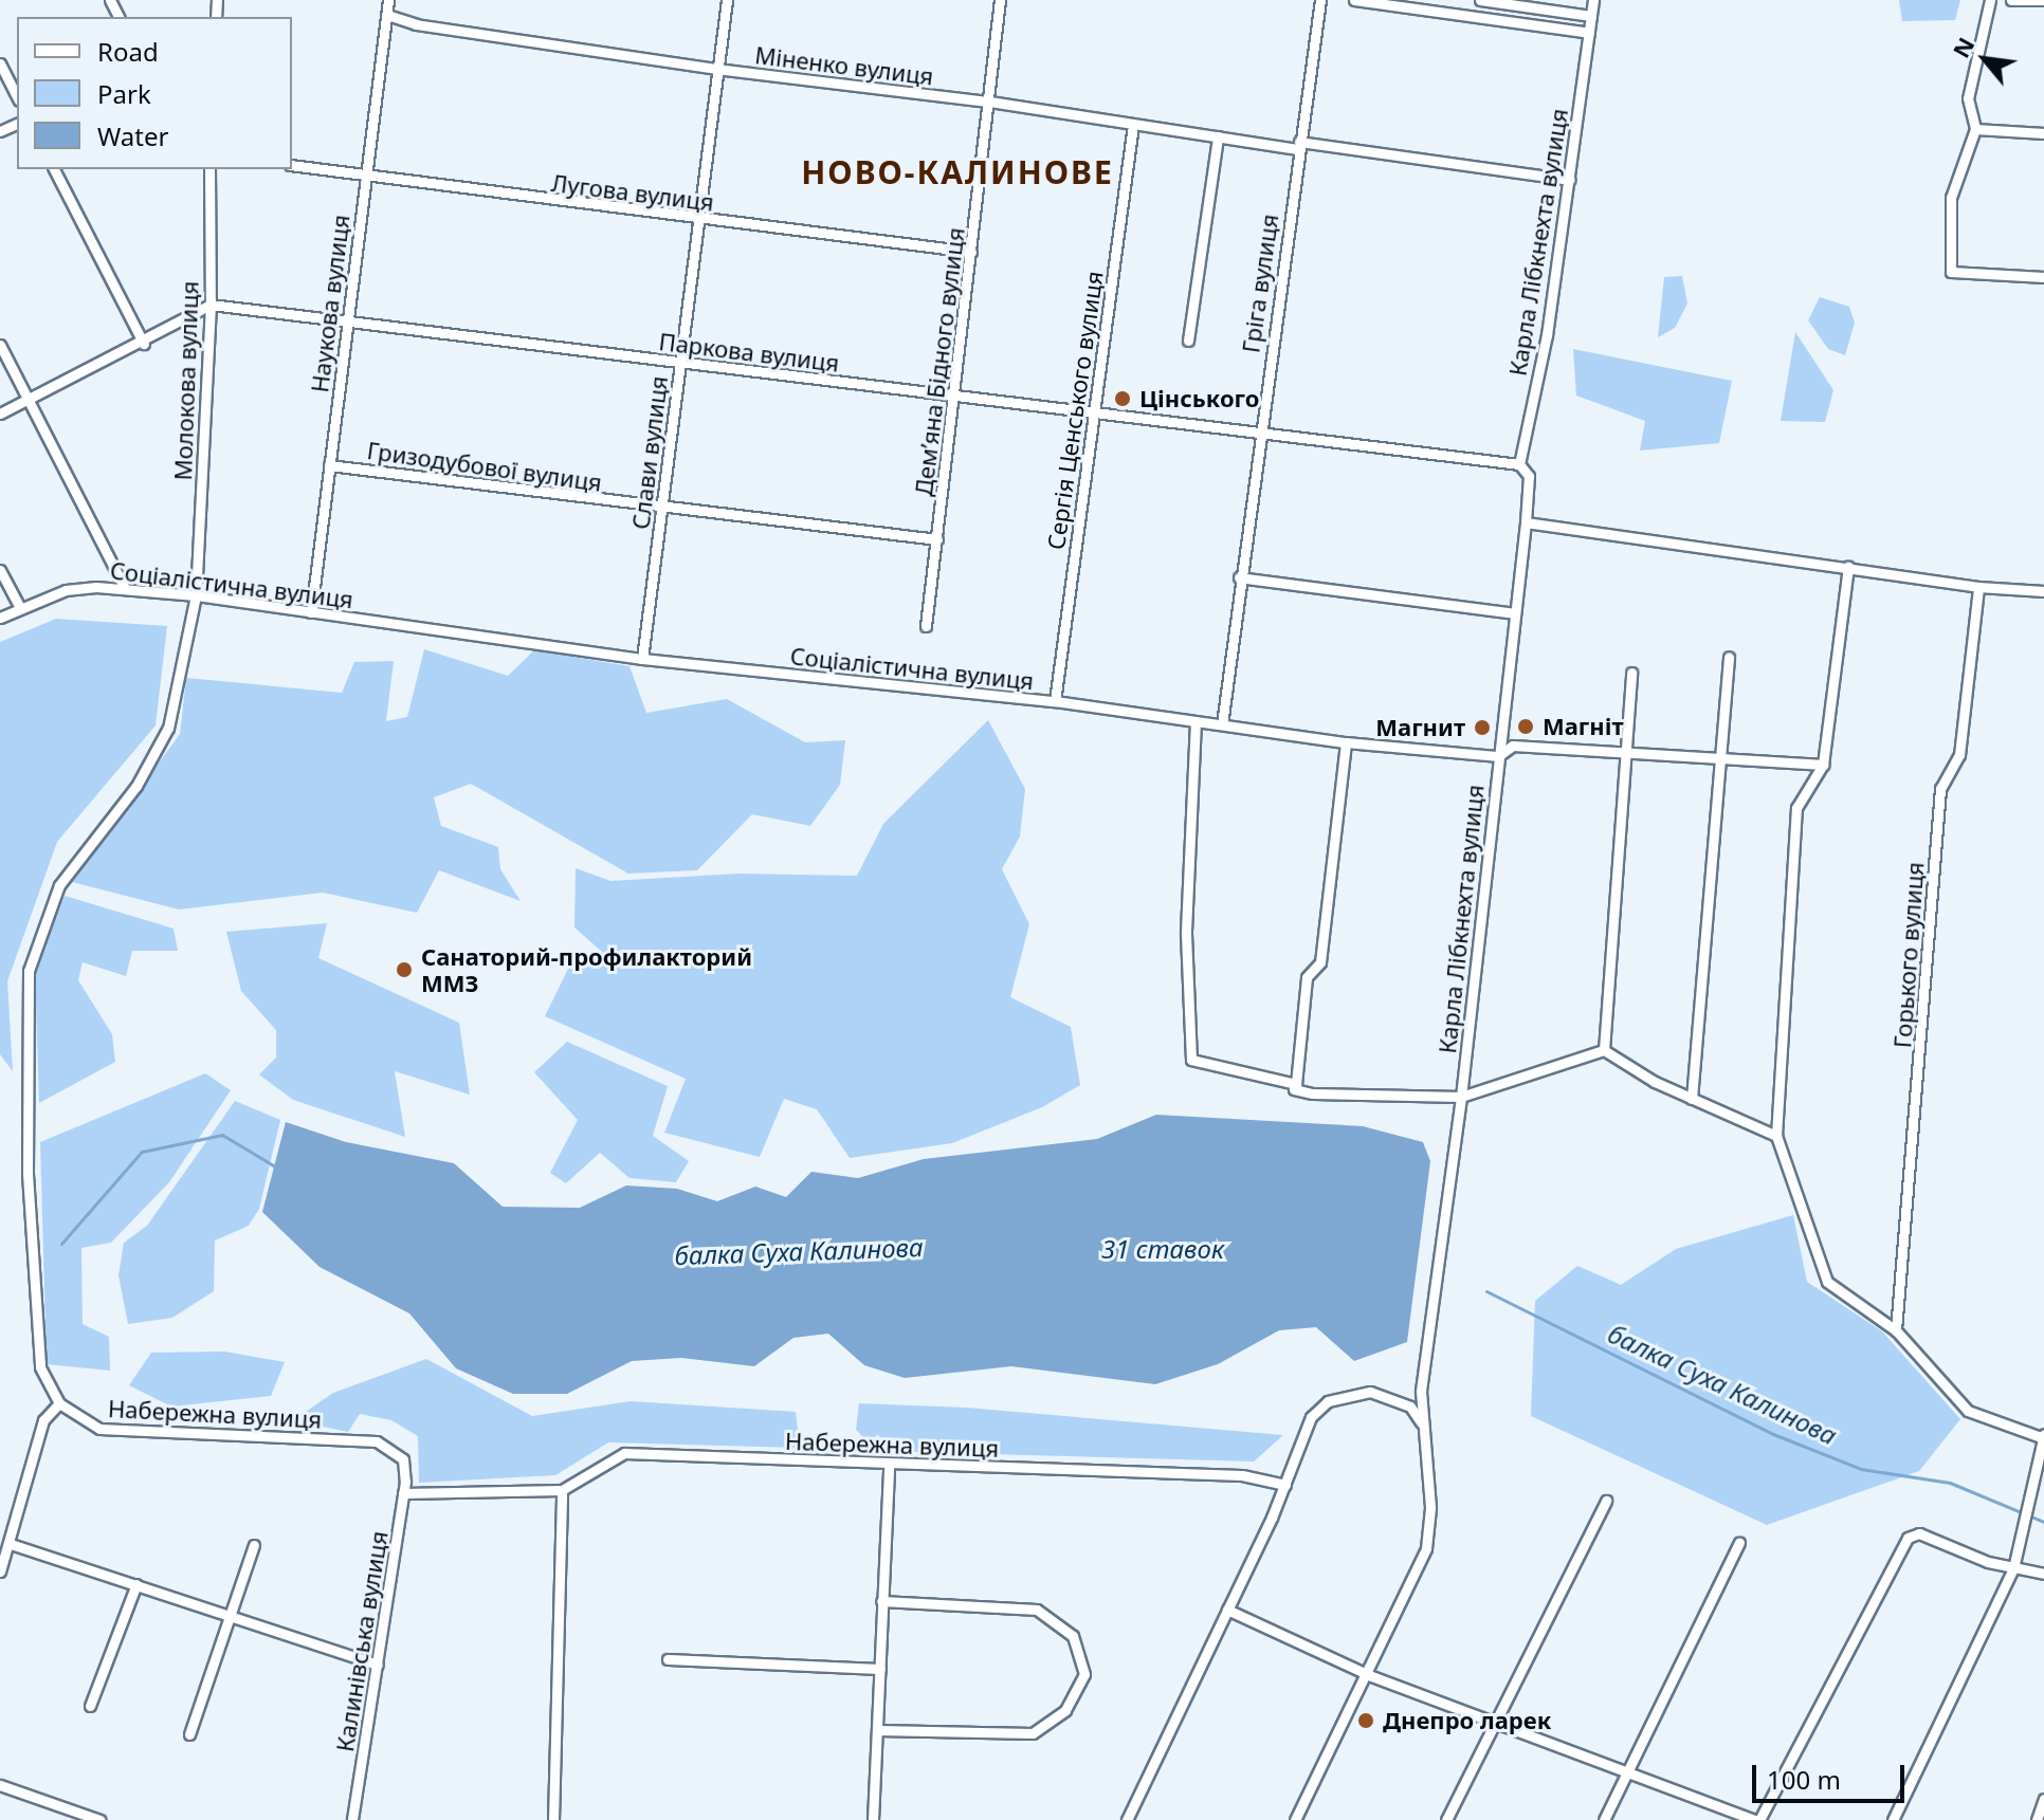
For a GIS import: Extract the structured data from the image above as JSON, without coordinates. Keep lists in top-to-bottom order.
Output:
{
  "streets": {
    "street": [
      "Міненко вулиця",
      "Лугова вулиця",
      "Карла Лібкнехта вулиця",
      "Гріга вулиця",
      "Наукова вулиця",
      "Паркова вулиця",
      "Дем’яна Бідного вулиця",
      "Молокова вулиця",
      "Сергія Ценського вулиця",
      "Слави вулиця",
      "Гризодубової вулиця",
      "Соціалістична вулиця",
      "Горького вулиця",
      "Набережна вулиця",
      "Калинівська вулиця"
    ]
  },
  "crossings": [
    ["Міненко вулиця", "Карла Лібкнехта вулиця"],
    ["Міненко вулиця", "Гріга вулиця"],
    ["Міненко вулиця", "Наукова вулиця"],
    ["Міненко вулиця", "Дем’яна Бідного вулиця"],
    ["Міненко вулиця", "Сергія Ценського вулиця"],
    ["Міненко вулиця", "Слави вулиця"],
    ["Лугова вулиця", "Наукова вулиця"],
    ["Лугова вулиця", "Дем’яна Бідного вулиця"],
    ["Лугова вулиця", "Слави вулиця"],
    ["Карла Лібкнехта вулиця", "Паркова вулиця"],
    ["Карла Лібкнехта вулиця", "Соціалістична вулиця"],
    ["Гріга вулиця", "Паркова вулиця"],
    ["Гріга вулиця", "Соціалістична вулиця"],
    ["Наукова вулиця", "Паркова вулиця"],
    ["Наукова вулиця", "Гризодубової вулиця"],
    ["Наукова вулиця", "Соціалістична вулиця"],
    ["Паркова вулиця", "Дем’яна Бідного вулиця"],
    ["Паркова вулиця", "Молокова вулиця"],
    ["Паркова вулиця", "Сергія Ценського вулиця"],
    ["Паркова вулиця", "Слави вулиця"],
    ["Дем’яна Бідного вулиця", "Гризодубової вулиця"],
    ["Молокова вулиця", "Соціалістична вулиця"],
    ["Сергія Ценського вулиця", "Соціалістична вулиця"],
    ["Слави вулиця", "Гризодубової вулиця"],
    ["Слави вулиця", "Соціалістична вулиця"],
    ["Набережна вулиця", "Калинівська вулиця"]
  ],
  "districts": ["НОВО-КАЛИНОВЕ"],
  "water": ["31 ставок", "балка Суха Калинова"],
  "places": [
    "Цінського",
    "Магніт",
    "Магнит",
    "Санаторий-профилакторий ММЗ",
    "Днепро ларек"
  ],
  "legend": ["Road", "Park", "Water"],
  "scale_bar": "100 m",
  "north": "top left"
}
